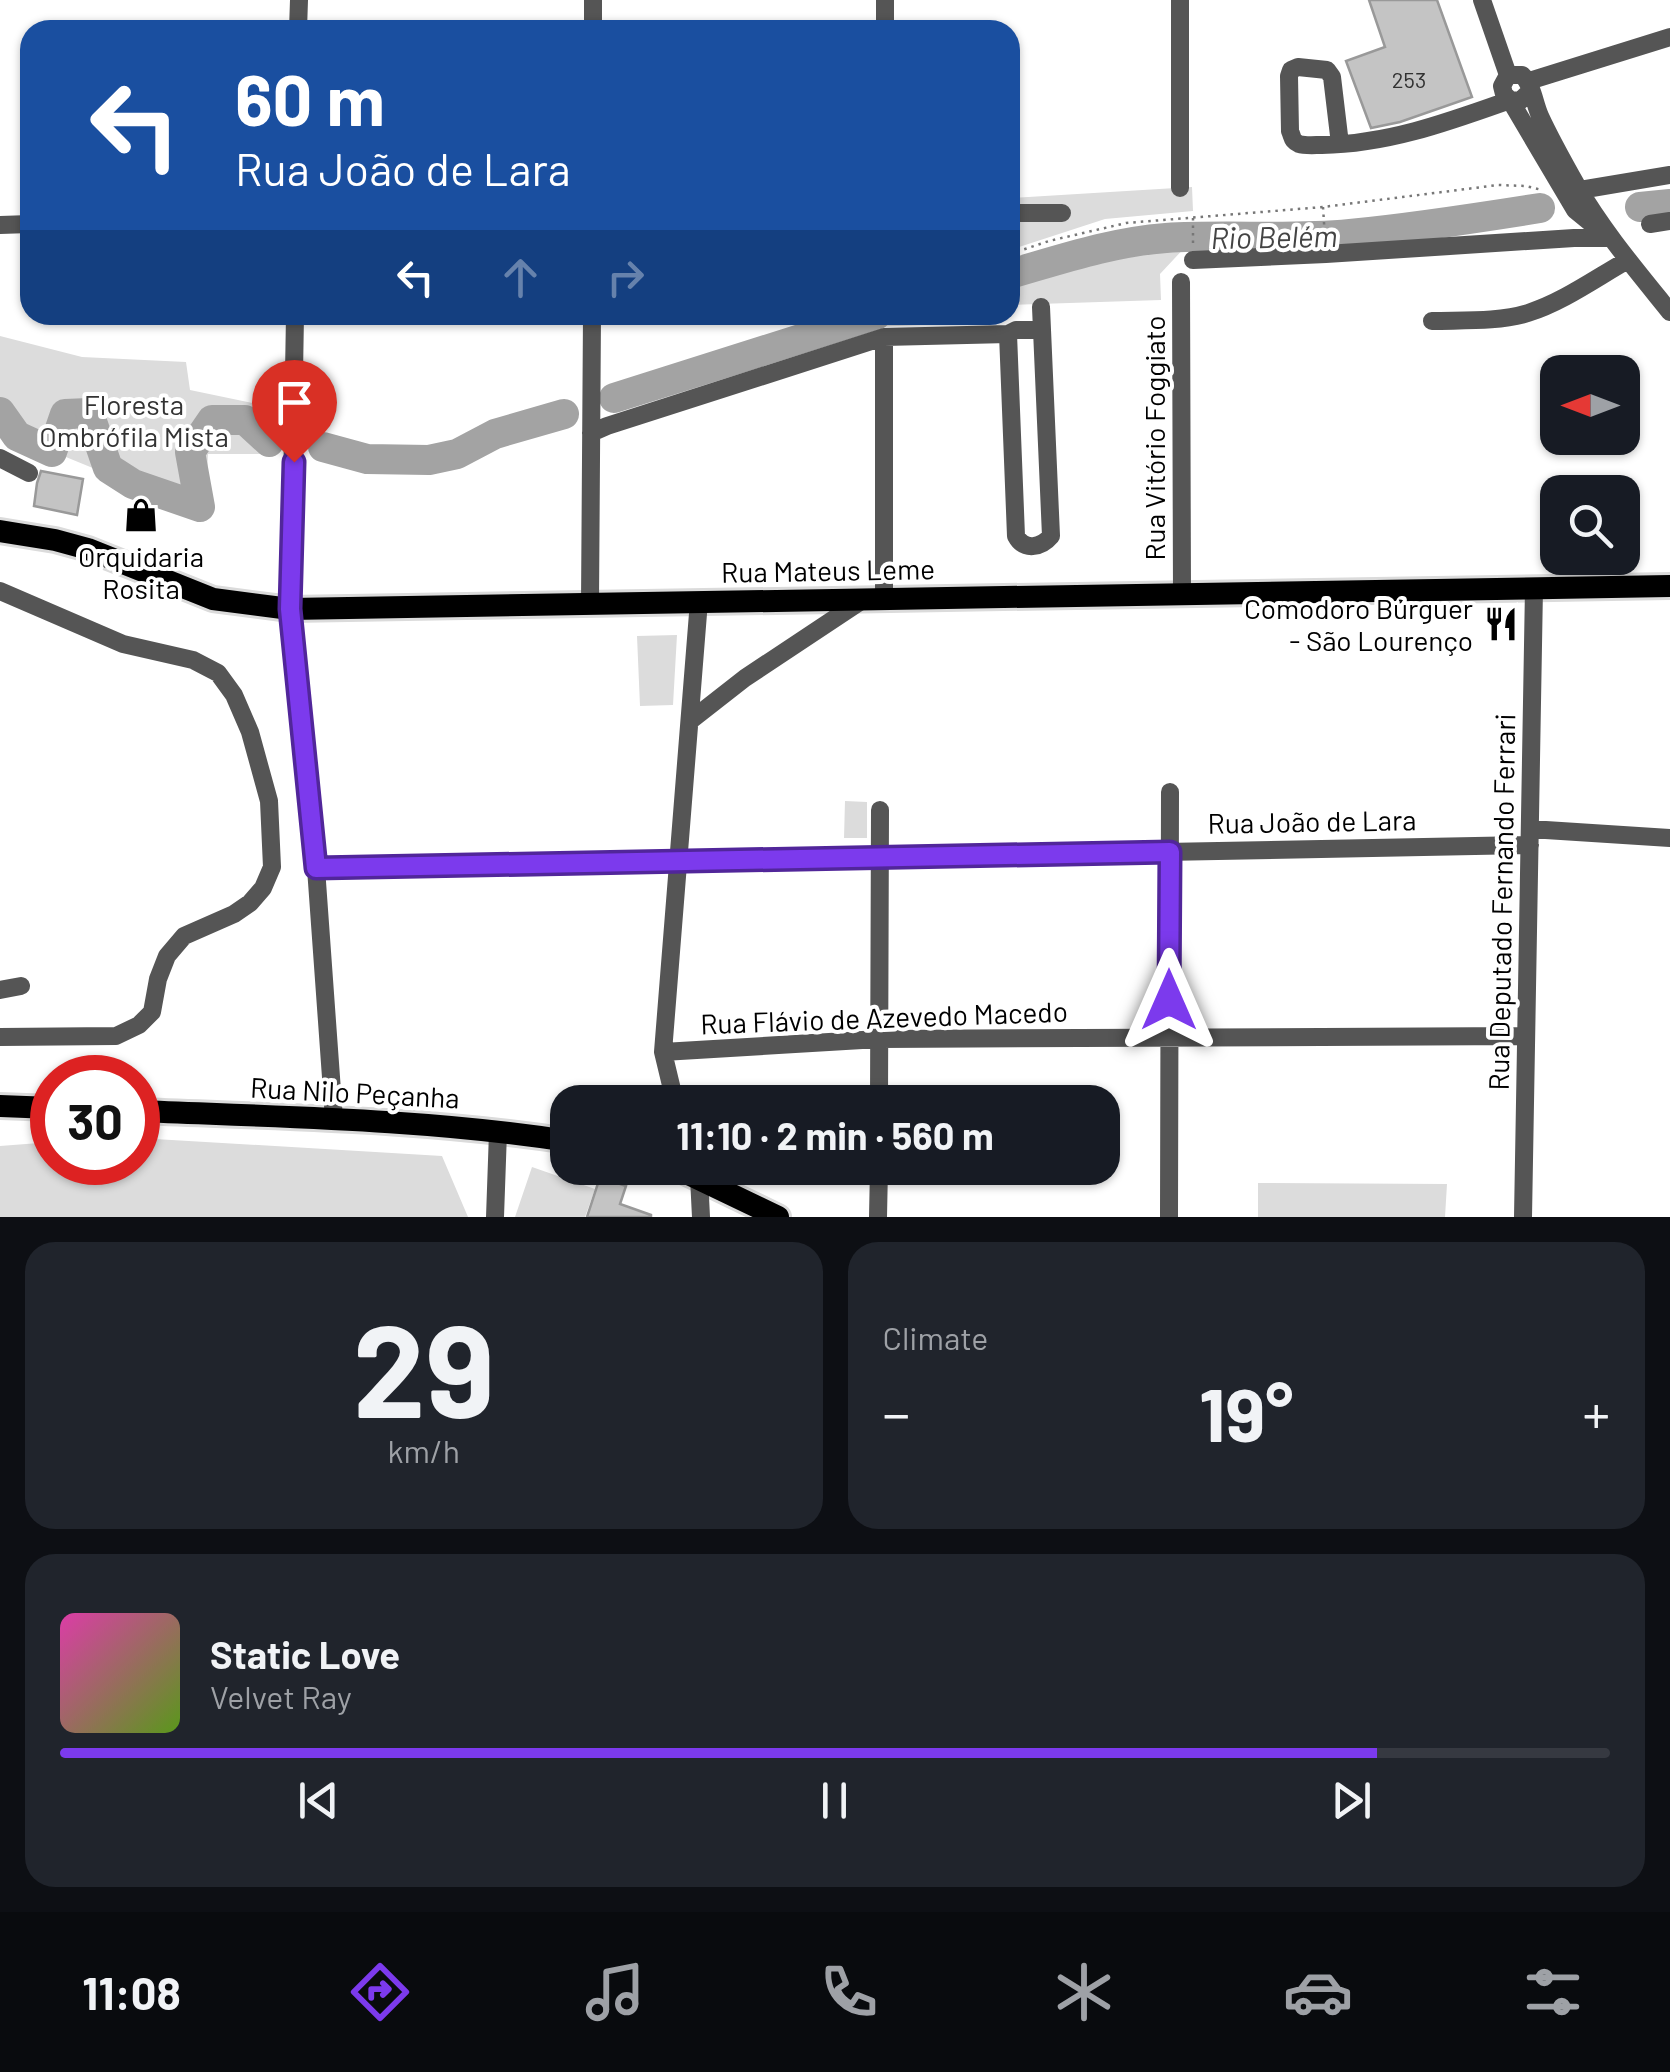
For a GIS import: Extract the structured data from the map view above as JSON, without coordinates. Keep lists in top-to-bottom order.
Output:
{
  "streets": {
    "main road": ["Rua Mateus Leme", "Rua Nilo Peçanha"],
    "street": [
      "Rua Vitório Foggiato",
      "Rua João de Lara",
      "Rua Deputado Fernando Ferrari",
      "Rua Flávio de Azevedo Macedo"
    ]
  },
  "crossings": [
    ["Rua Vitório Foggiato", "Rua Mateus Leme"],
    ["Rua Mateus Leme", "Rua Deputado Fernando Ferrari"],
    ["Rua João de Lara", "Rua Deputado Fernando Ferrari"],
    ["Rua Deputado Fernando Ferrari", "Rua Flávio de Azevedo Macedo"]
  ],
  "water": ["Rio Belém"],
  "parks": ["Floresta Ombrófila Mista"],
  "places": {
    "shop": ["Orquidaria Rosita"],
    "restaurant": ["Comodoro Búrguer - São Lourenço"]
  },
  "house_numbers": ["253"],
  "north": "left",
  "page": {
    "turn": ["60 m", "Rua João de Lara"],
    "limit": "30",
    "trip": "11:10 · 2 min · 560 m",
    "tile": [
      ["29", "km/h"],
      "Climate"
    ],
    "heat": ["−", "19°", "+"],
    "song": ["Static Love", "Velvet Ray"],
    "tabs": "11:08"
  }
}
